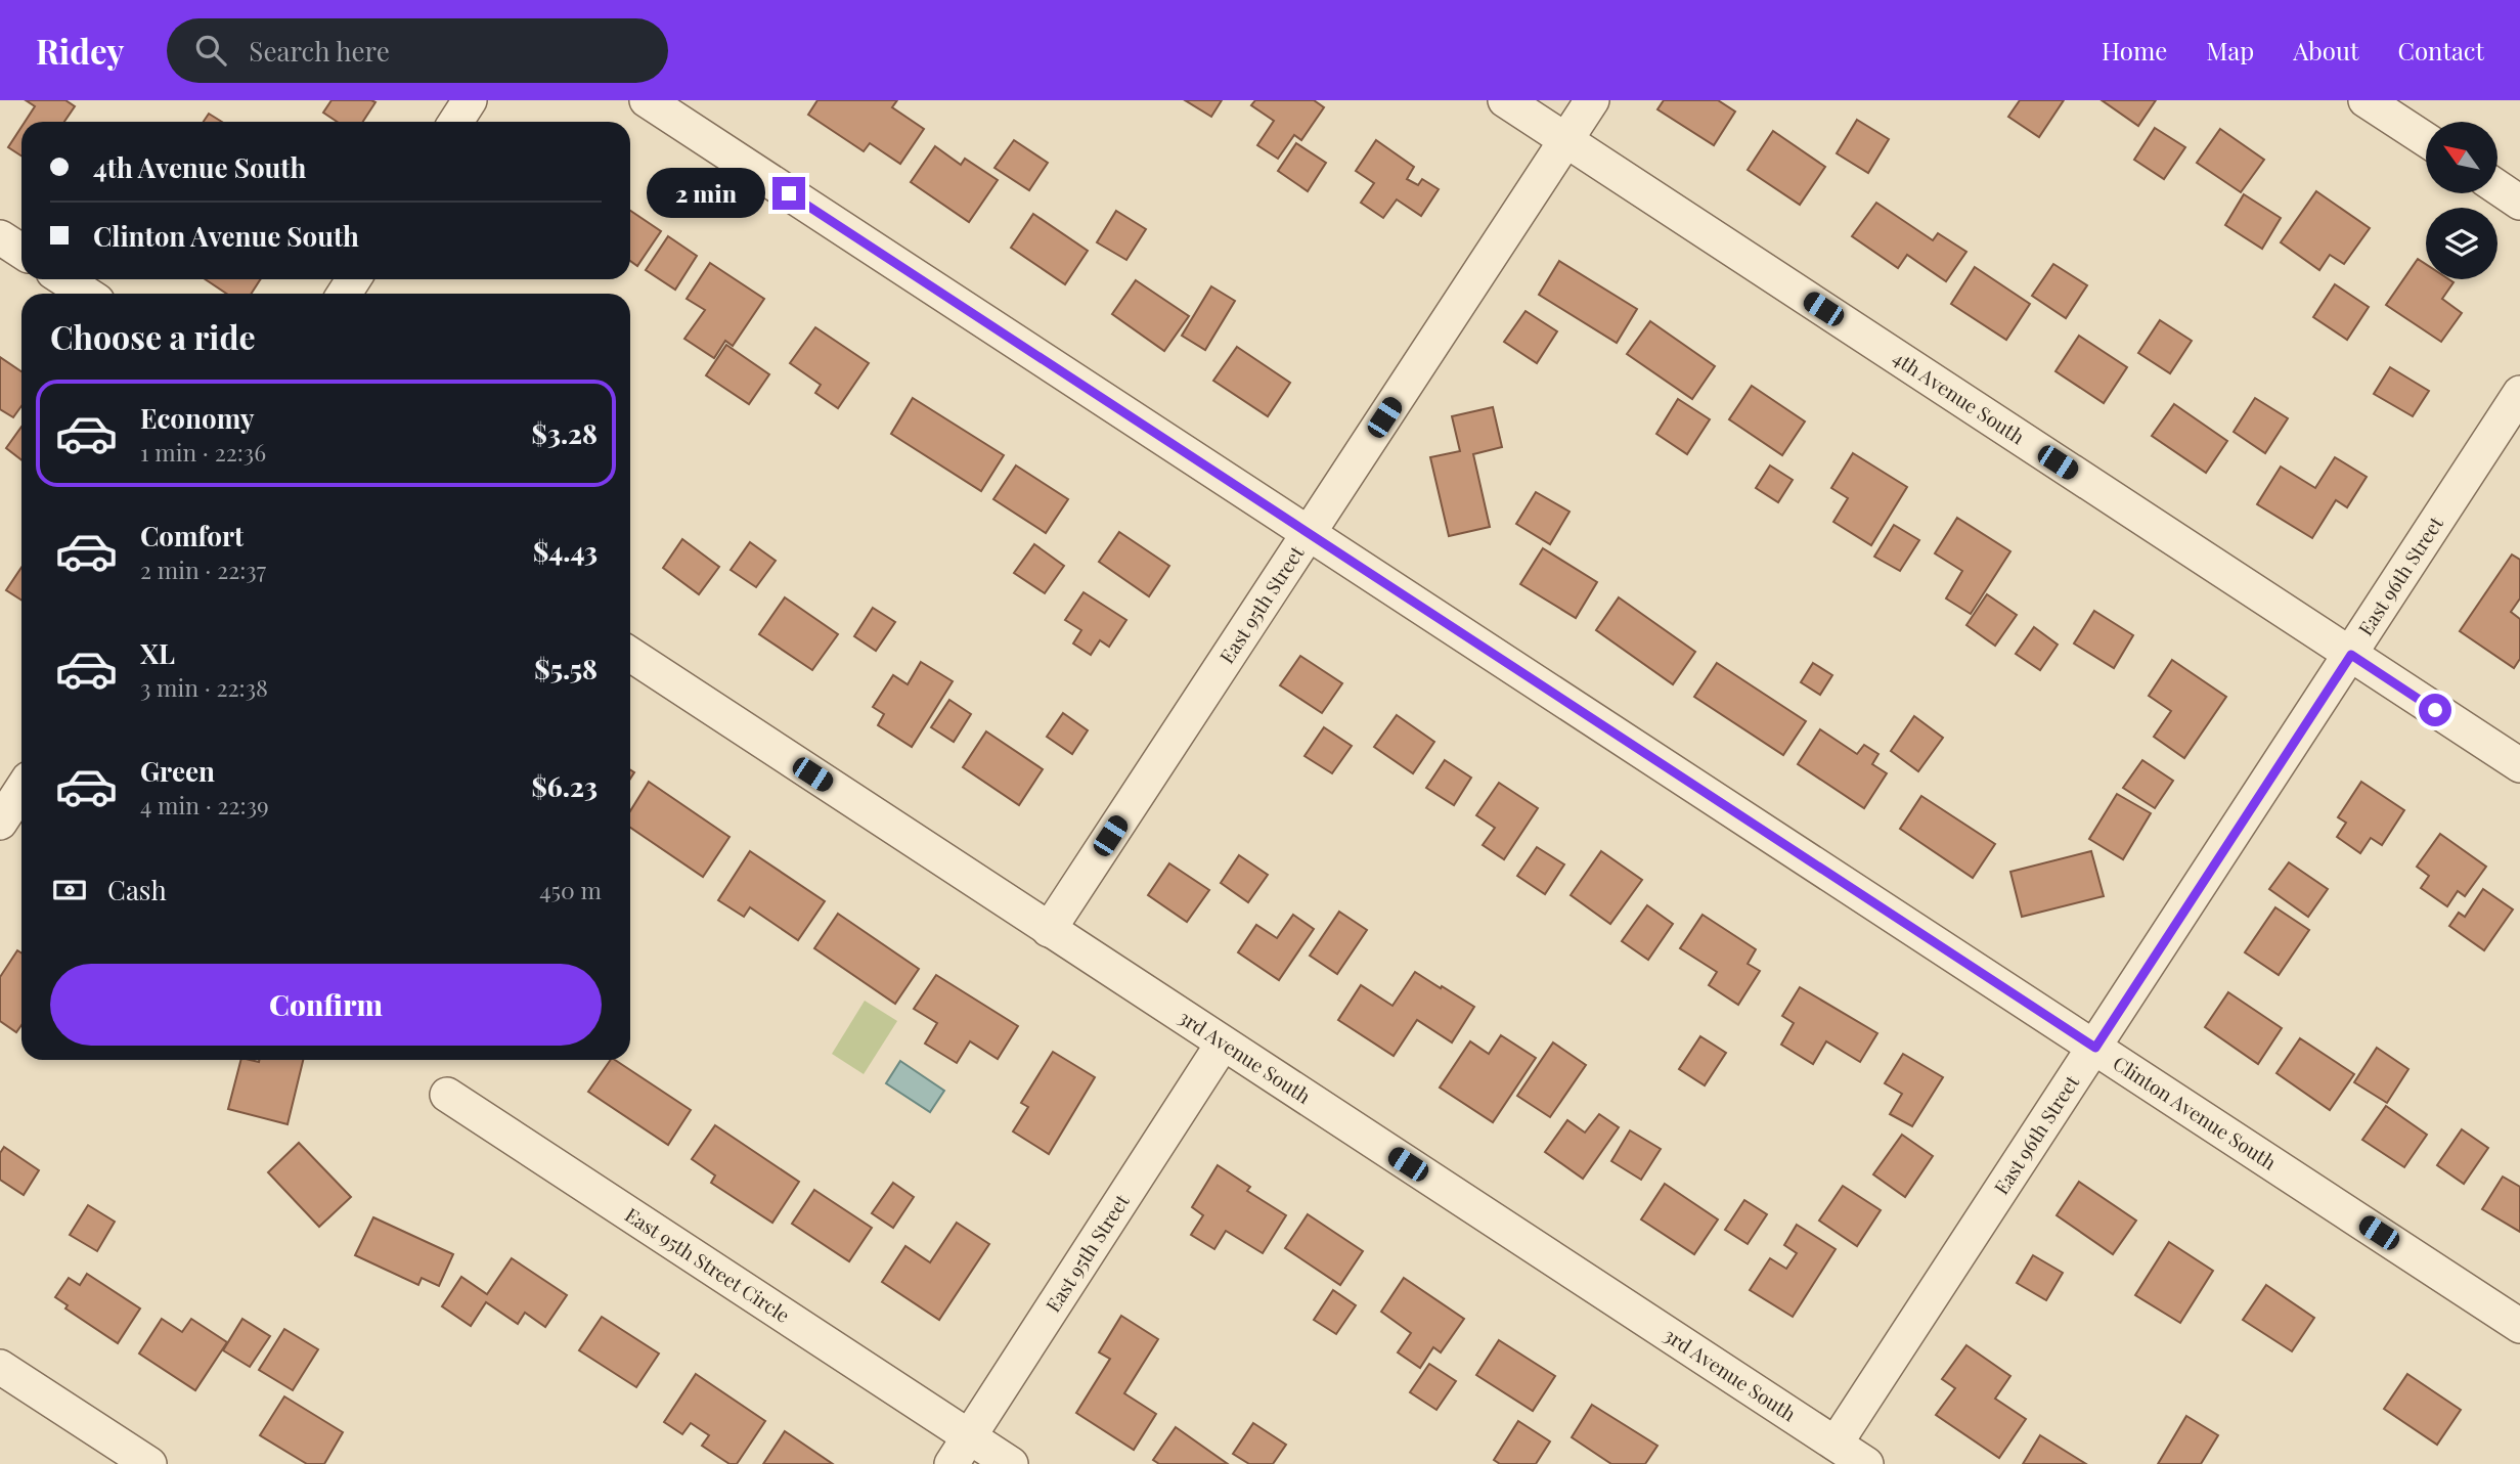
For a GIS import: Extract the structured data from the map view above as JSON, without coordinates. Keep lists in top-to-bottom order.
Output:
{
  "streets": {
    "street": [
      "4th Avenue South",
      "East 96th Street",
      "East 95th Street",
      "3rd Avenue South",
      "Clinton Avenue South",
      "East 95th Street Circle"
    ]
  },
  "crossings": [
    ["4th Avenue South", "East 96th Street"],
    ["4th Avenue South", "East 95th Street"],
    ["East 96th Street", "3rd Avenue South"],
    ["East 96th Street", "Clinton Avenue South"],
    ["East 95th Street", "3rd Avenue South"],
    ["East 95th Street", "Clinton Avenue South"],
    ["East 95th Street", "East 95th Street Circle"]
  ],
  "north": "top left",
  "page": {
    "header": "Ridey",
    "search": "Search here",
    "nav": [
      "Home",
      "Map",
      "About",
      "Contact"
    ],
    "banner": ["4th Avenue South", "Clinton Avenue South"],
    "bubble": "2 min",
    "heading": "Choose a ride",
    "list": [
      {
        "name": "Economy",
        "note": "1 min · 22:36",
        "value": "$3.28"
      },
      {
        "name": "Comfort",
        "note": "2 min · 22:37",
        "value": "$4.43"
      },
      {
        "name": "XL",
        "note": "3 min · 22:38",
        "value": "$5.58"
      },
      {
        "name": "Green",
        "note": "4 min · 22:39",
        "value": "$6.23"
      }
    ],
    "pay": ["Cash", "450 m"],
    "buttons": "Confirm"
  }
}
